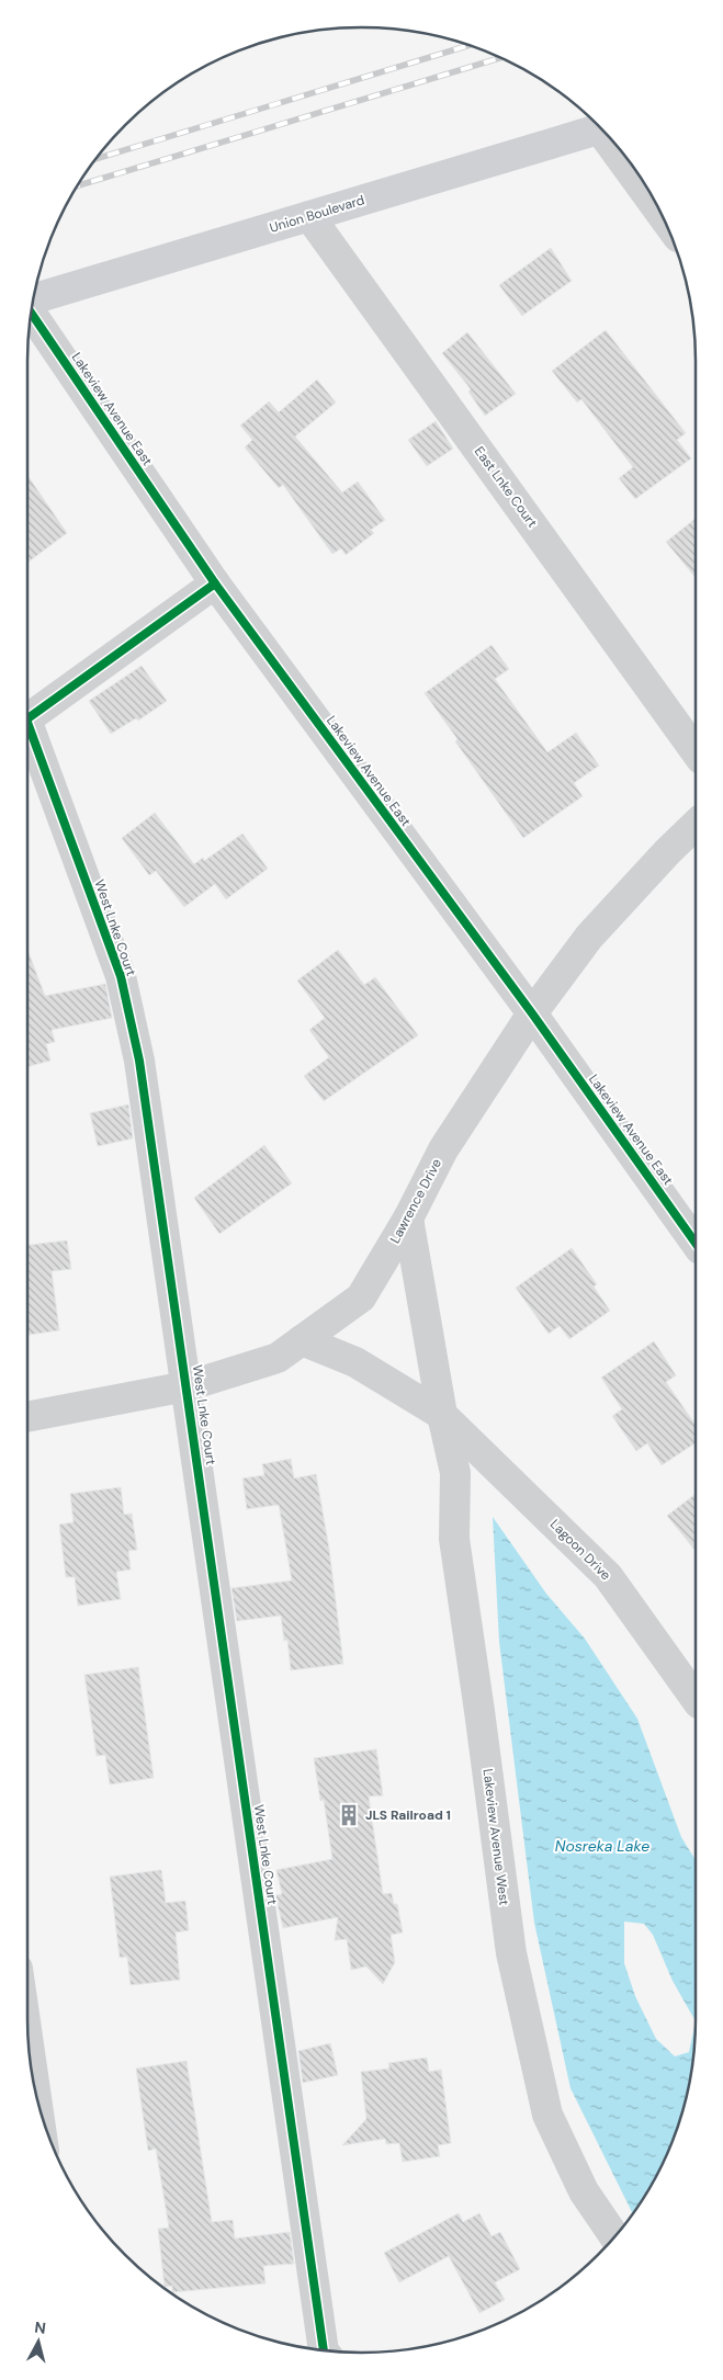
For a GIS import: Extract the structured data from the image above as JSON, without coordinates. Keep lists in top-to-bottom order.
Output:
{
  "streets": {
    "main road": ["Union Boulevard"],
    "street": [
      "Lakeview Avenue East",
      "East Lnke Court",
      "West Lnke Court",
      "Lawrence Drive",
      "Lagoon Drive",
      "Lakeview Avenue West"
    ]
  },
  "crossings": [
    ["Union Boulevard", "East Lnke Court"],
    ["Lakeview Avenue East", "West Lnke Court"],
    ["Lakeview Avenue East", "Lawrence Drive"],
    ["West Lnke Court", "Lawrence Drive"],
    ["Lawrence Drive", "Lagoon Drive"],
    ["Lagoon Drive", "Lakeview Avenue West"]
  ],
  "water": ["Nosreka Lake"],
  "places": {
    "building": ["JLS Railroad 1"]
  },
  "north": "top"
}
